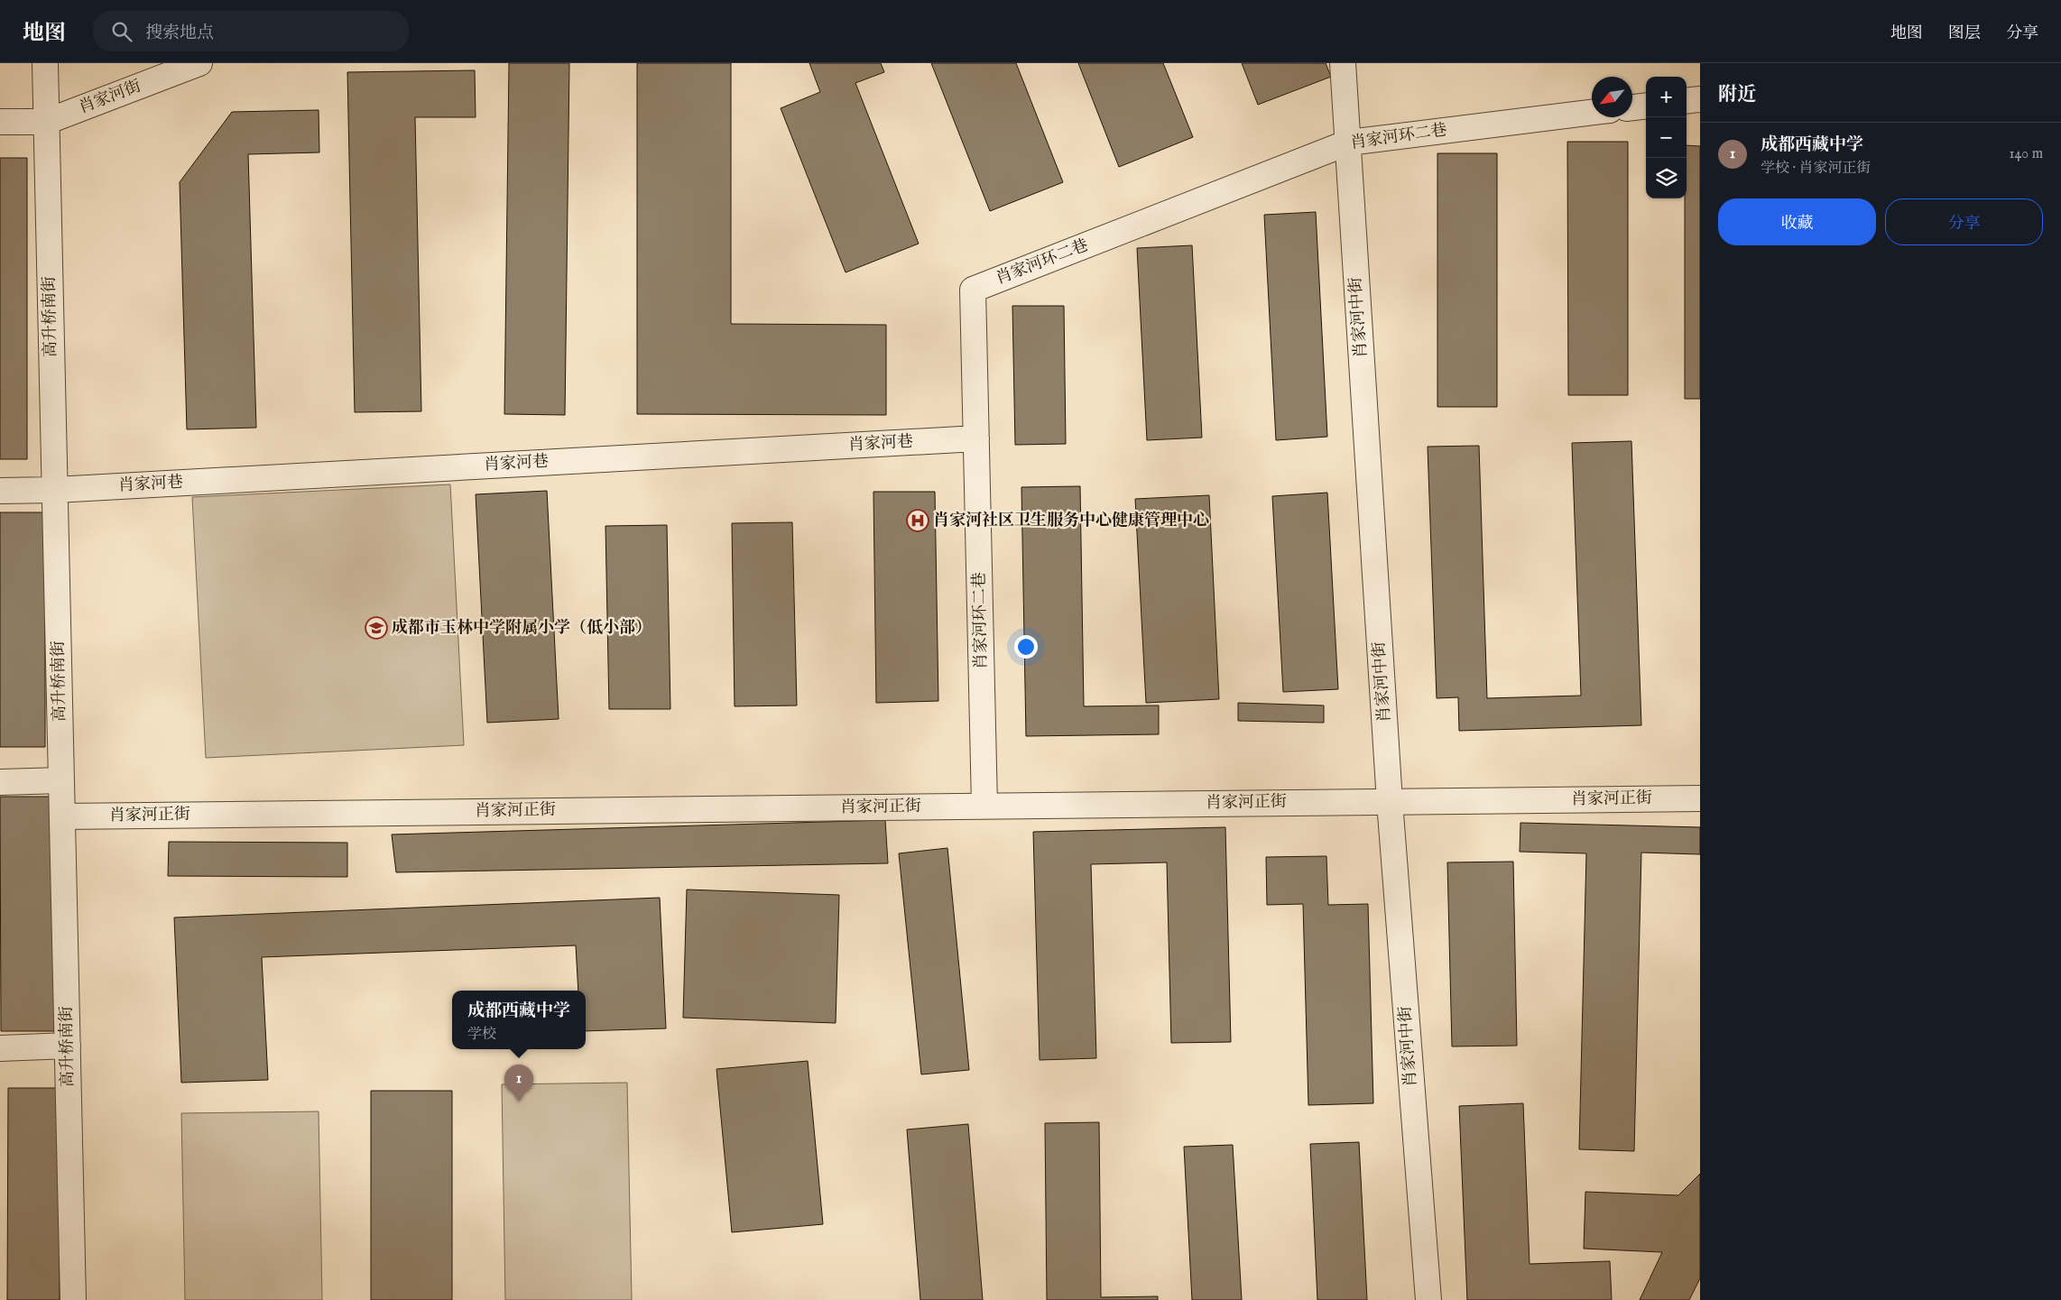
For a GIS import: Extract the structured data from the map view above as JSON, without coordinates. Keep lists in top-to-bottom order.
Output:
{
  "streets": {
    "street": [
      "肖家河街",
      "肖家河环二巷",
      "高升桥南街",
      "肖家河中街",
      "肖家河巷",
      "肖家河正街"
    ]
  },
  "crossings": [
    ["肖家河街", "高升桥南街"],
    ["肖家河环二巷", "肖家河中街"],
    ["肖家河环二巷", "肖家河巷"],
    ["肖家河环二巷", "肖家河正街"],
    ["高升桥南街", "肖家河巷"],
    ["高升桥南街", "肖家河正街"],
    ["肖家河中街", "肖家河正街"]
  ],
  "places": {
    "hospital": ["肖家河社区卫生服务中心健康管理中心"],
    "school or university": ["成都市玉林中学附属小学（低小部）"]
  },
  "north": "bottom left",
  "page": {
    "header": "地图",
    "search": "搜索地点",
    "nav": ["地图", "图层", "分享"],
    "heading": "附近",
    "map_buttons": ["+", "−"],
    "list": [
      {
        "mark": "1",
        "name": "成都西藏中学",
        "note": "学校 · 肖家河正街",
        "value": "140 m"
      }
    ],
    "buttons": ["收藏", "分享"],
    "popup": ["成都西藏中学", "学校"],
    "pins": "1"
  }
}
